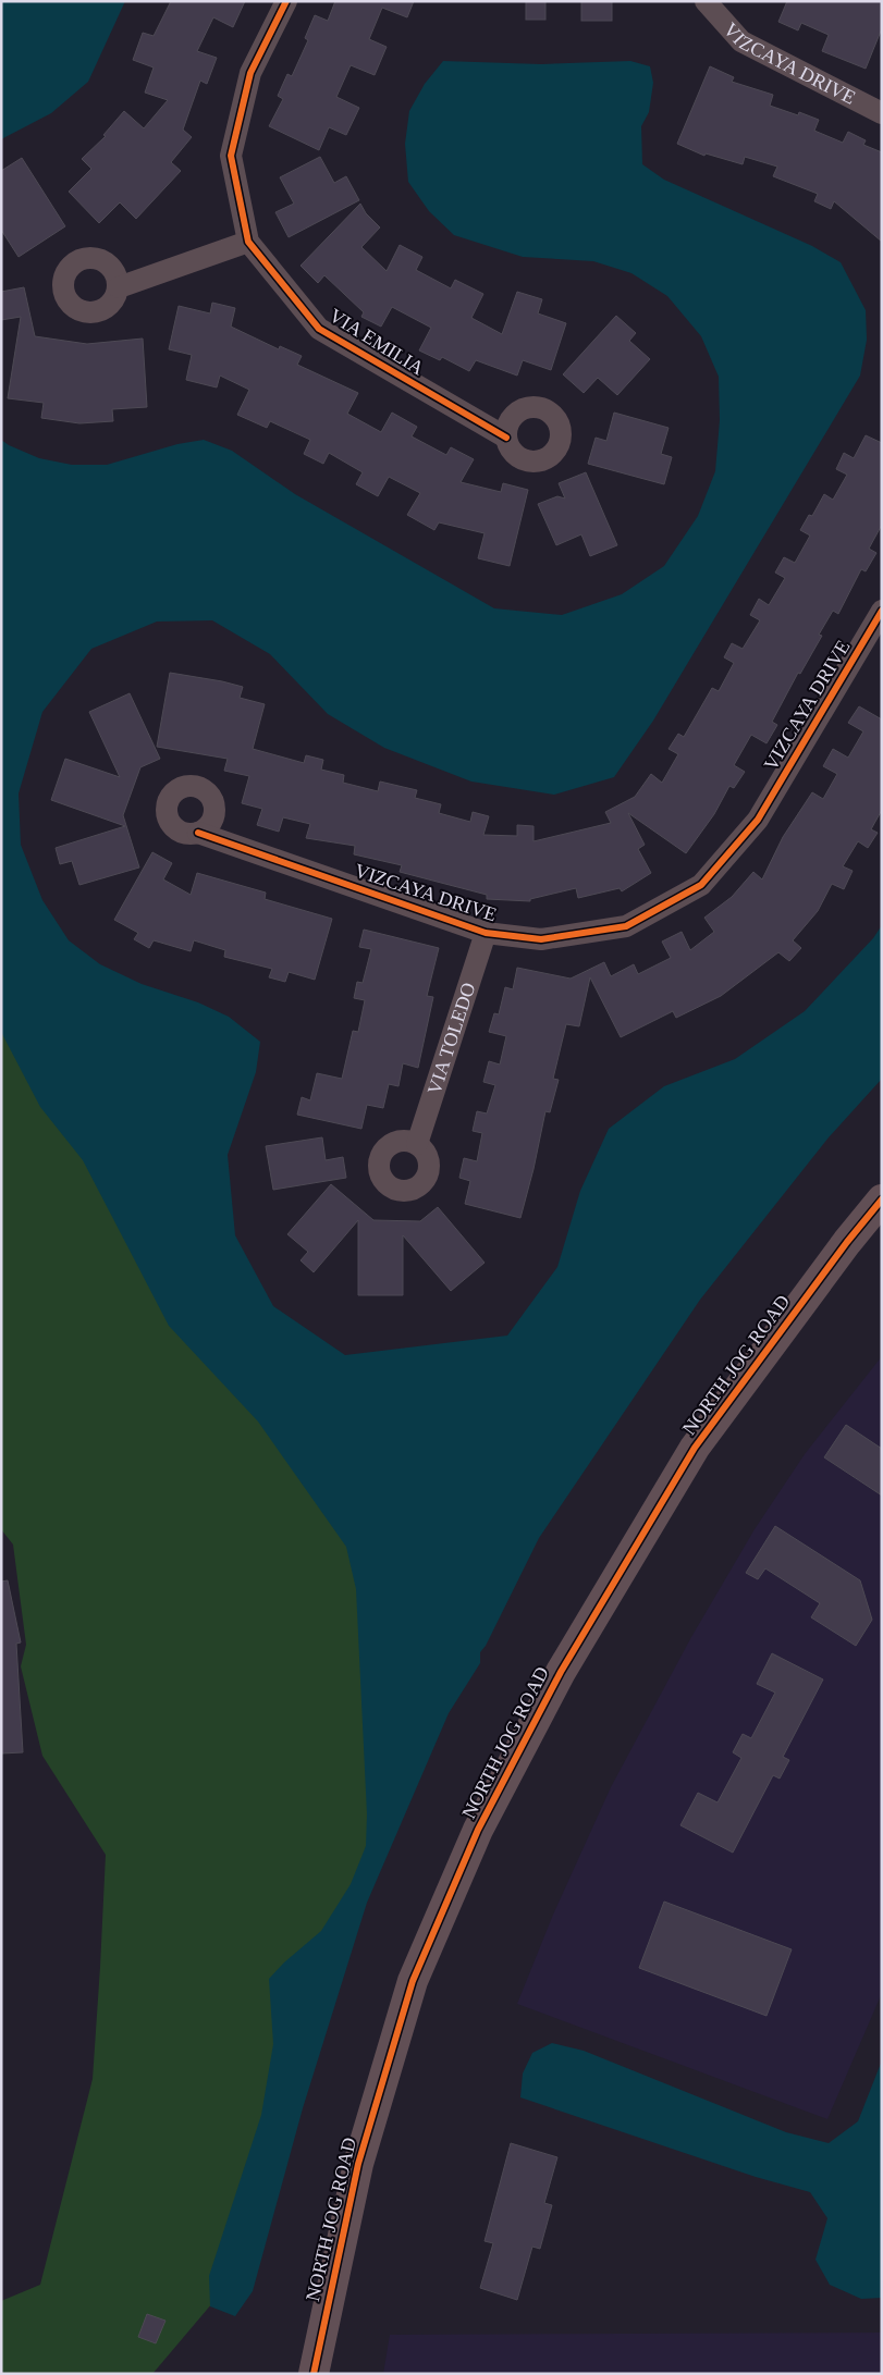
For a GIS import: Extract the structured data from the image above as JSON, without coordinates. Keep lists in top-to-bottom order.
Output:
{
  "streets": {
    "street": [
      "VIZCAYA DRIVE",
      "VIA EMILIA",
      "VIA TOLEDO",
      "NORTH JOG ROAD"
    ]
  },
  "crossings": [
    ["VIZCAYA DRIVE", "VIA TOLEDO"]
  ]
}
